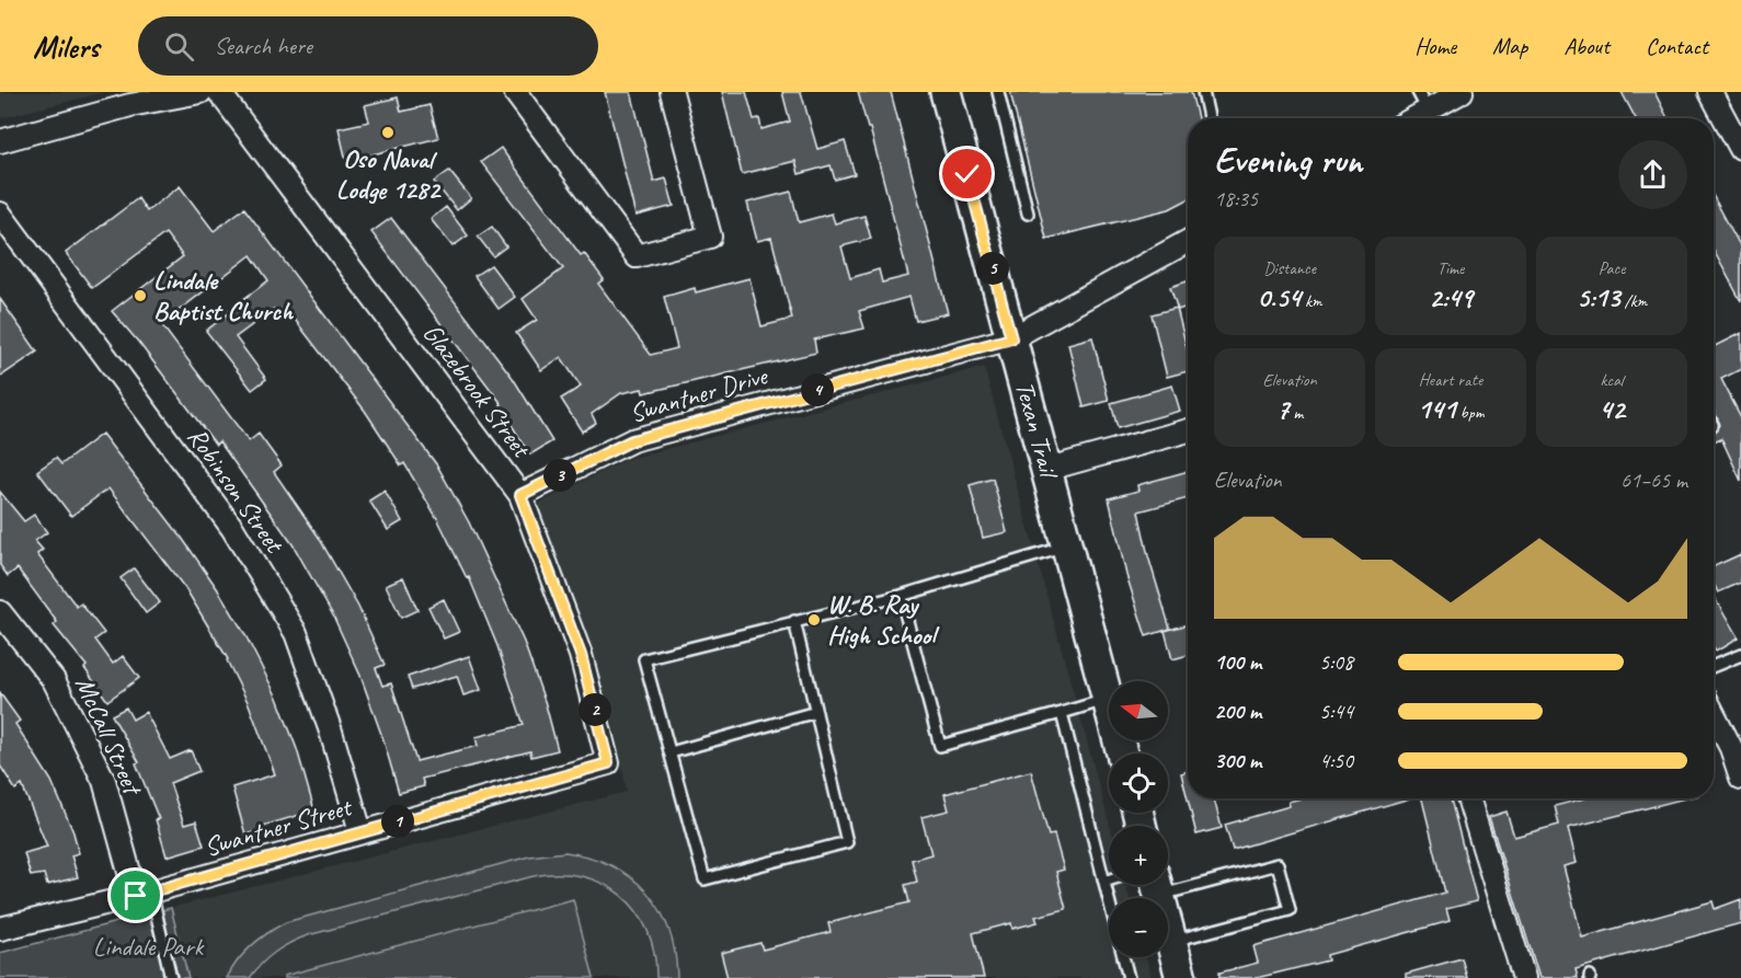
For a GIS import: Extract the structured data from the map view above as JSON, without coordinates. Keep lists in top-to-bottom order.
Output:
{
  "streets": {
    "street": [
      "Glazebrook Street",
      "Swantner Drive",
      "Texan Trail",
      "Robinson Street",
      "McCall Street",
      "Swantner Street"
    ]
  },
  "crossings": [
    ["Glazebrook Street", "Swantner Drive"],
    ["Glazebrook Street", "Swantner Street"],
    ["Swantner Drive", "Texan Trail"],
    ["Robinson Street", "Swantner Street"],
    ["McCall Street", "Swantner Street"]
  ],
  "parks": ["Lindale Park"],
  "places": ["Oso Naval Lodge 1282", "Lindale Baptist Church", "W. B. Ray High School"],
  "north": "left",
  "page": {
    "header": "Milers",
    "search": "Search here",
    "nav": [
      "Home",
      "Map",
      "About",
      "Contact"
    ],
    "heading": ["Evening run", "18:35"],
    "stats": [
      ["Distance", "0.54 km"],
      ["Time", "2:49"],
      ["Pace", "5:13 /km"],
      ["Elevation", "7 m"],
      ["Heart rate", "141 bpm"],
      ["kcal", "42"]
    ],
    "pins": [
      "5",
      "4",
      "3",
      "2",
      "1"
    ],
    "chart": ["Elevation", "61–65 m"],
    "list": [
      {
        "name": "100 m",
        "note": "5:08"
      },
      {
        "name": "200 m",
        "note": "5:44"
      },
      {
        "name": "300 m",
        "note": "4:50"
      }
    ],
    "map_buttons": ["+", "−"]
  }
}
